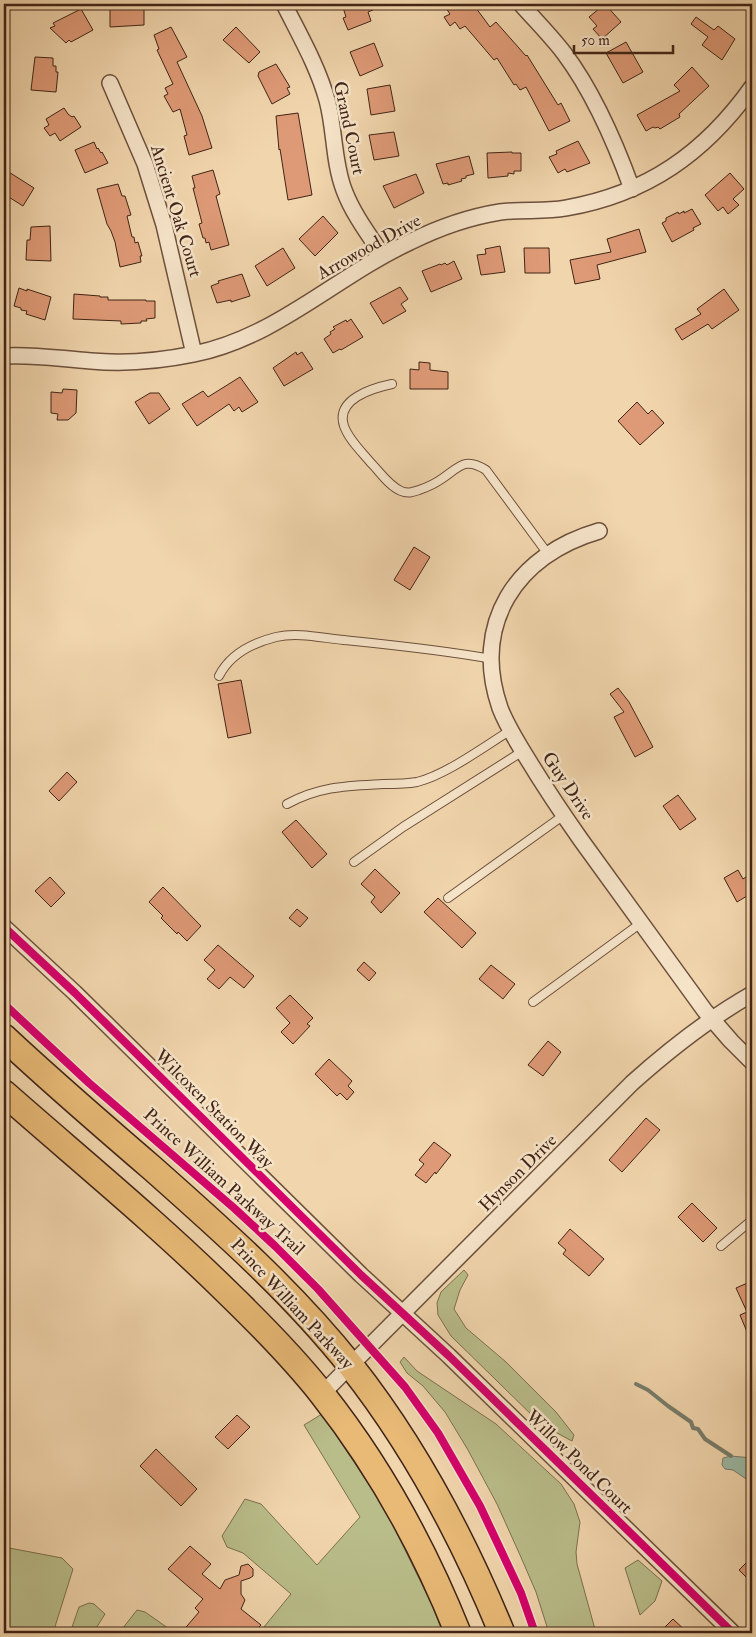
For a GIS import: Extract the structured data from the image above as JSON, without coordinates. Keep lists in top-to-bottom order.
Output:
{
  "streets": {
    "highway": ["Prince William Parkway"],
    "street": [
      "Grand Court",
      "Ancient Oak Court",
      "Arrowood Drive",
      "Guy Drive",
      "Wilcoxen Station Way",
      "Hynson Drive",
      "Willow Pond Court"
    ],
    "cycle path": ["Prince William Parkway Trail"]
  },
  "crossings": [
    ["Grand Court", "Arrowood Drive"],
    ["Ancient Oak Court", "Arrowood Drive"],
    ["Guy Drive", "Hynson Drive"],
    ["Wilcoxen Station Way", "Hynson Drive"],
    ["Wilcoxen Station Way", "Willow Pond Court"],
    ["Hynson Drive", "Prince William Parkway"],
    ["Hynson Drive", "Willow Pond Court"]
  ],
  "scale_bar": "50 m"
}
